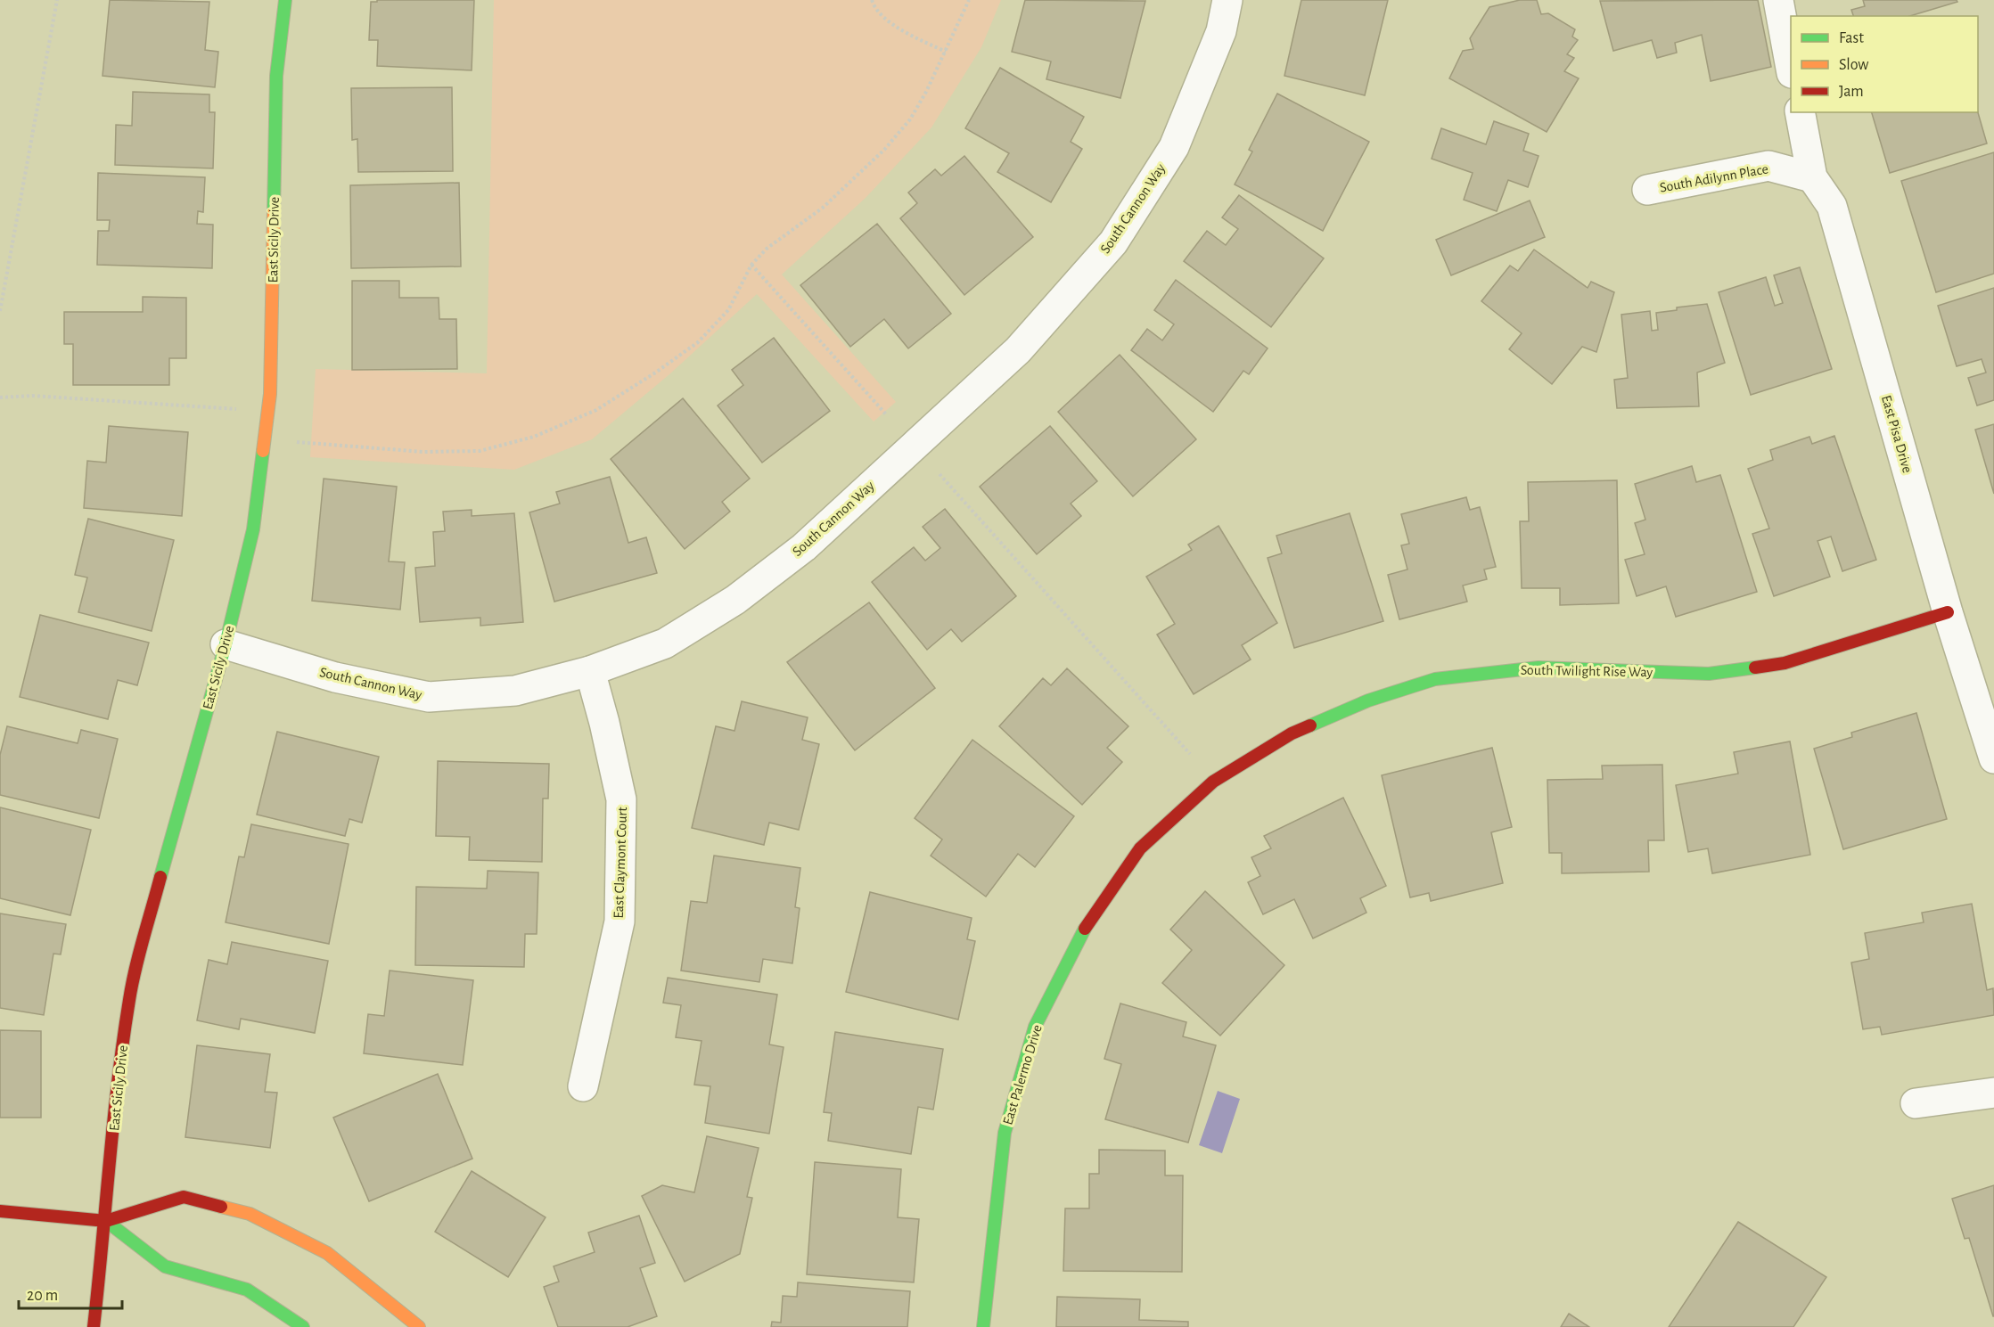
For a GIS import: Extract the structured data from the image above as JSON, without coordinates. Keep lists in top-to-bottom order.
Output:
{
  "streets": {
    "street": [
      "South Adilynn Place",
      "South Cannon Way",
      "East Sicily Drive",
      "East Pisa Drive",
      "South Twilight Rise Way",
      "East Claymont Court",
      "East Palermo Drive"
    ]
  },
  "crossings": [
    ["South Adilynn Place", "East Pisa Drive"],
    ["South Cannon Way", "East Sicily Drive"],
    ["South Cannon Way", "East Claymont Court"],
    ["East Pisa Drive", "South Twilight Rise Way"],
    ["South Twilight Rise Way", "East Palermo Drive"]
  ],
  "legend": ["Fast", "Slow", "Jam"],
  "scale_bar": "20 m"
}
